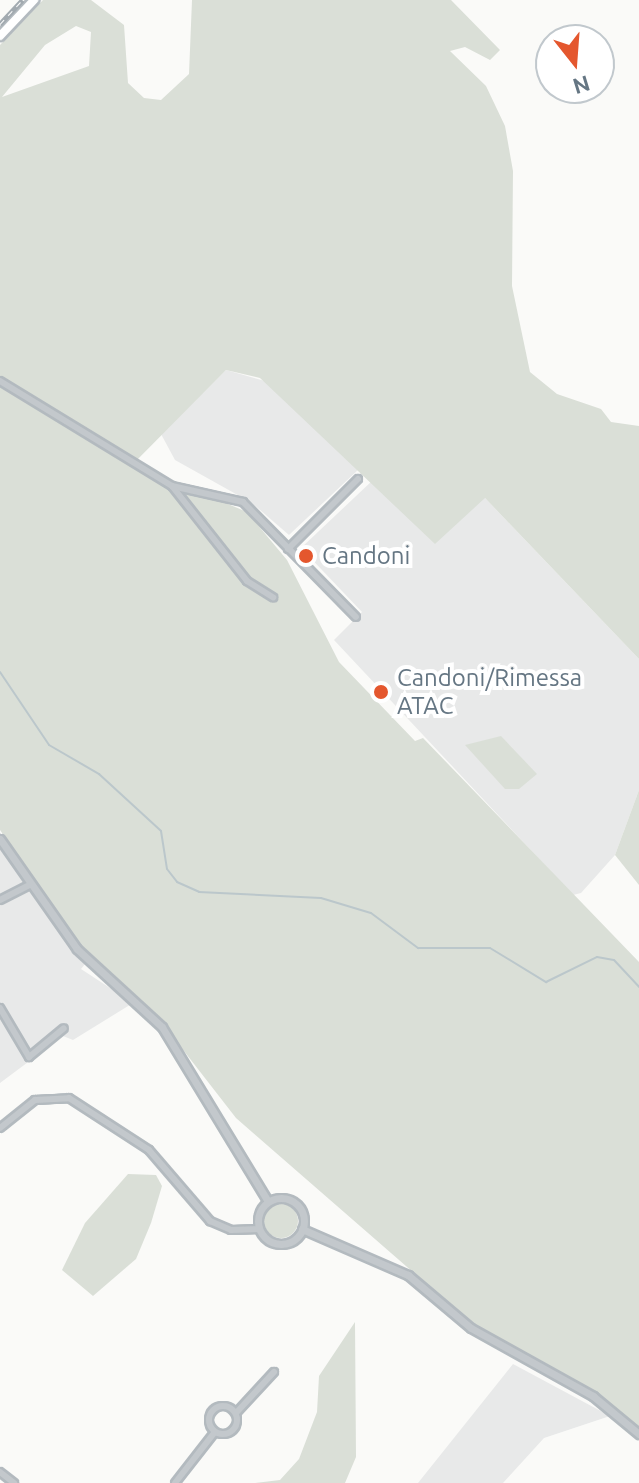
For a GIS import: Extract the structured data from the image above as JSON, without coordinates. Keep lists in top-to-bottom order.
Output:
{
  "places": ["Candoni", "Candoni/Rimessa ATAC"],
  "north": "bottom"
}
